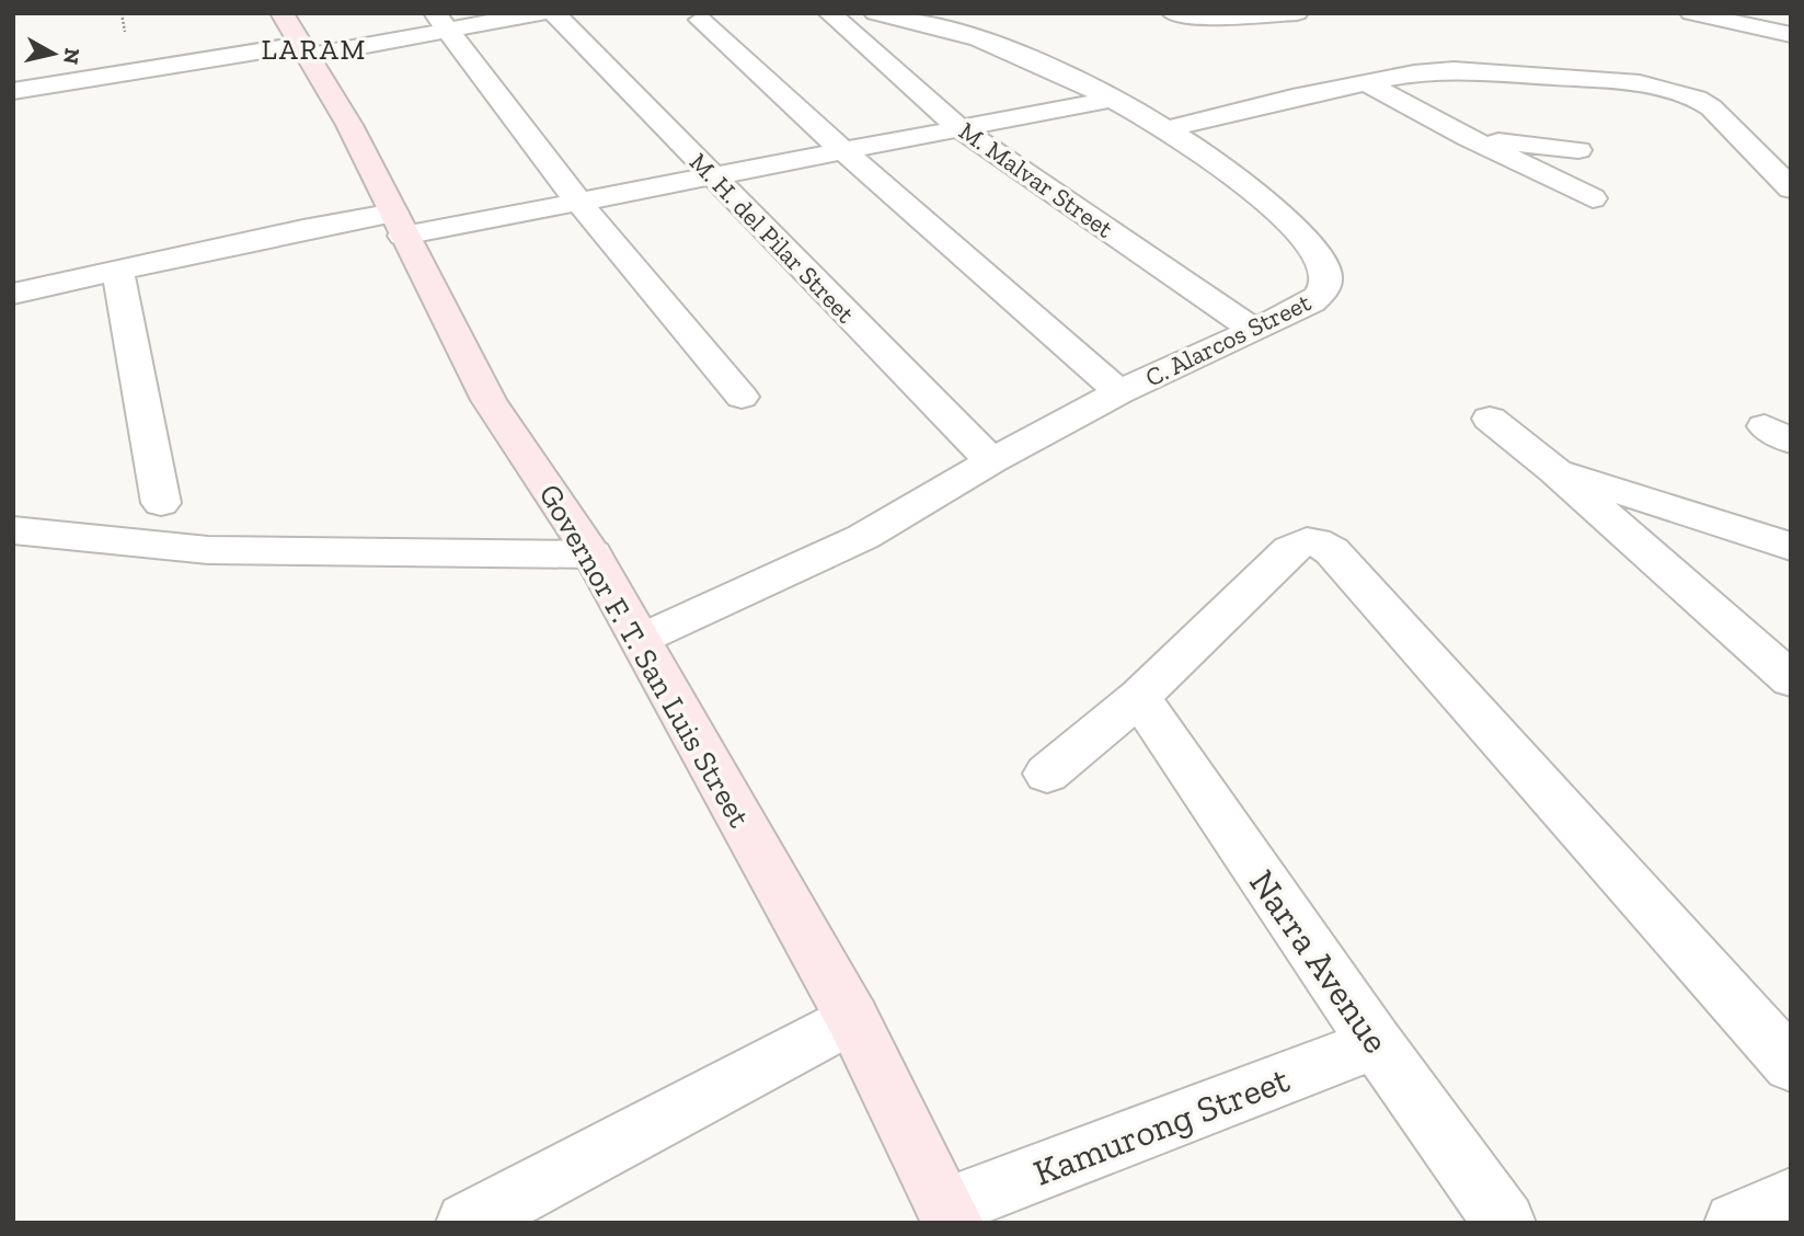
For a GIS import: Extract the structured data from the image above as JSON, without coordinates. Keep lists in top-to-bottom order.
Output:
{
  "streets": {
    "street": [
      "M. Malvar Street",
      "M. H. del Pilar Street",
      "C. Alarcos Street",
      "Governor F. T. San Luis Street",
      "Narra Avenue",
      "Kamurong Street"
    ]
  },
  "crossings": [
    ["M. Malvar Street", "C. Alarcos Street"],
    ["M. H. del Pilar Street", "C. Alarcos Street"],
    ["C. Alarcos Street", "Governor F. T. San Luis Street"],
    ["Governor F. T. San Luis Street", "Kamurong Street"],
    ["Narra Avenue", "Kamurong Street"]
  ],
  "districts": ["LARAM"],
  "north": "right"
}
